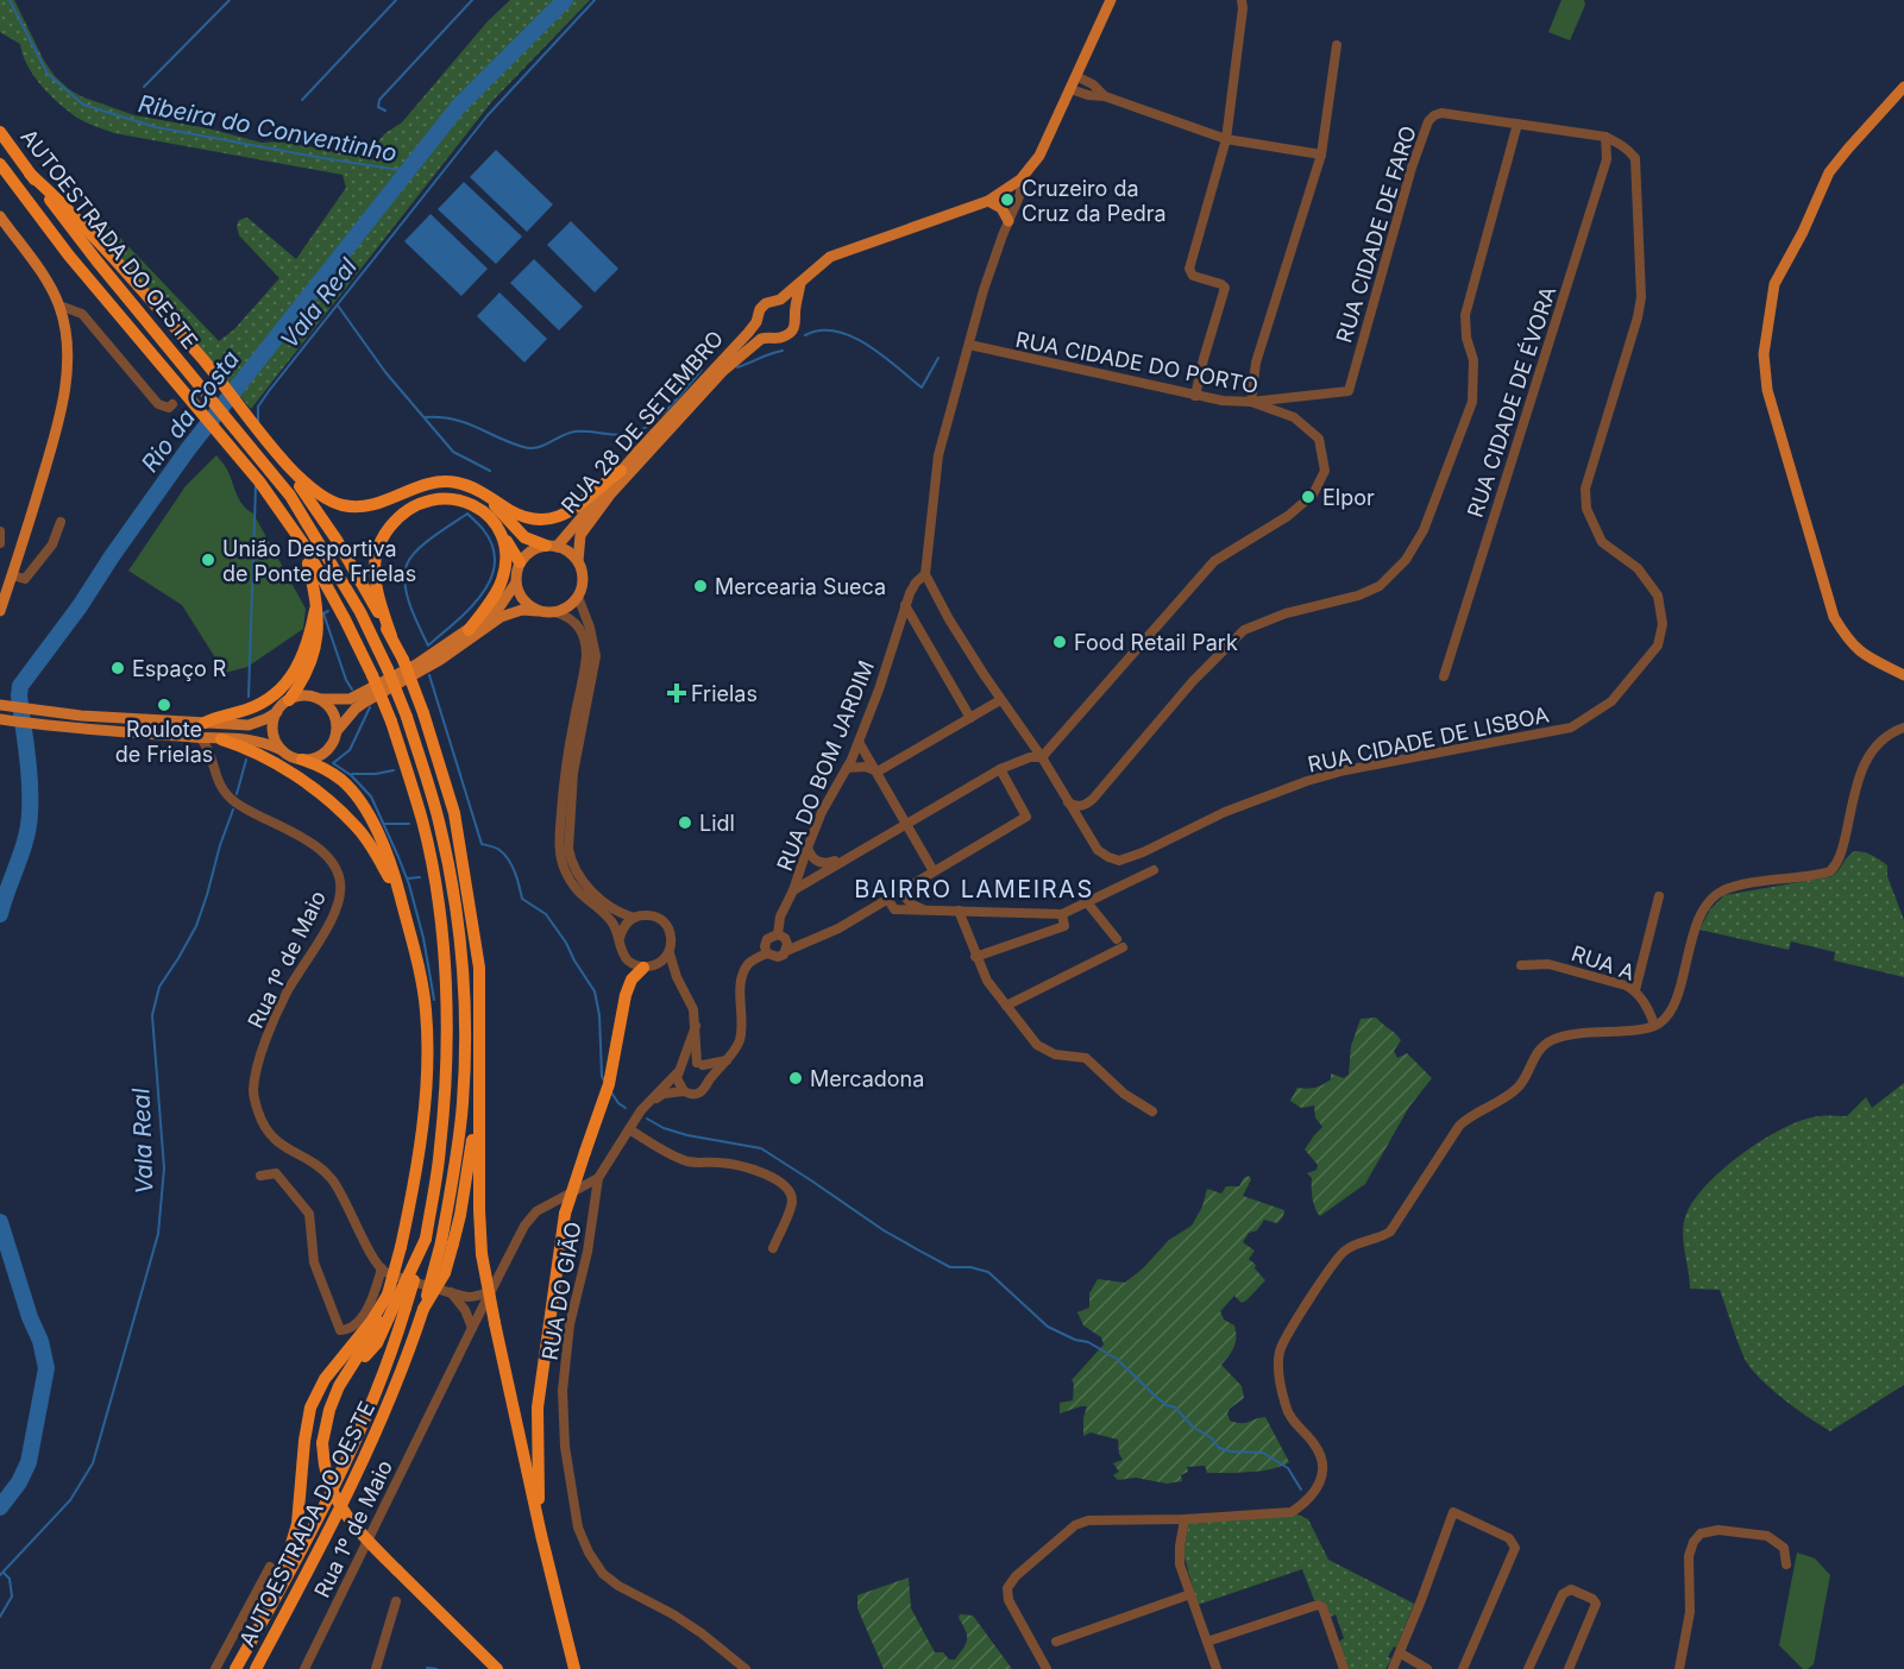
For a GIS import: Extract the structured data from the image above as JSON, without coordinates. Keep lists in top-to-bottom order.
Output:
{
  "streets": {
    "highway": ["AUTOESTRADA DO OESTE"],
    "main road": ["RUA 28 DE SETEMBRO"],
    "street": [
      "RUA CIDADE DE FARO",
      "RUA CIDADE DO PORTO",
      "RUA CIDADE DE ÉVORA",
      "RUA CIDADE DE LISBOA",
      "RUA DO BOM JARDIM",
      "Rua 1º de Maio",
      "RUA A",
      "RUA DO GIÃO"
    ]
  },
  "crossings": [
    ["RUA CIDADE DE FARO", "RUA CIDADE DO PORTO"],
    ["RUA CIDADE DE FARO", "RUA CIDADE DE ÉVORA"],
    ["RUA CIDADE DE FARO", "RUA CIDADE DE LISBOA"],
    ["RUA CIDADE DO PORTO", "RUA CIDADE DE LISBOA"],
    ["RUA CIDADE DE LISBOA", "RUA DO BOM JARDIM"]
  ],
  "districts": ["BAIRRO LAMEIRAS"],
  "water": ["Ribeira do Conventinho", "Vala Real", "Rio da Costa"],
  "places": {
    "other": [
      "Cruzeiro da Cruz da Pedra",
      "Elpor",
      "União Desportiva de Ponte de Frielas",
      "Mercearia Sueca",
      "Food Retail Park",
      "Espaço R",
      "Roulote de Frielas",
      "Lidl",
      "Mercadona"
    ],
    "health": ["Frielas"]
  }
}
